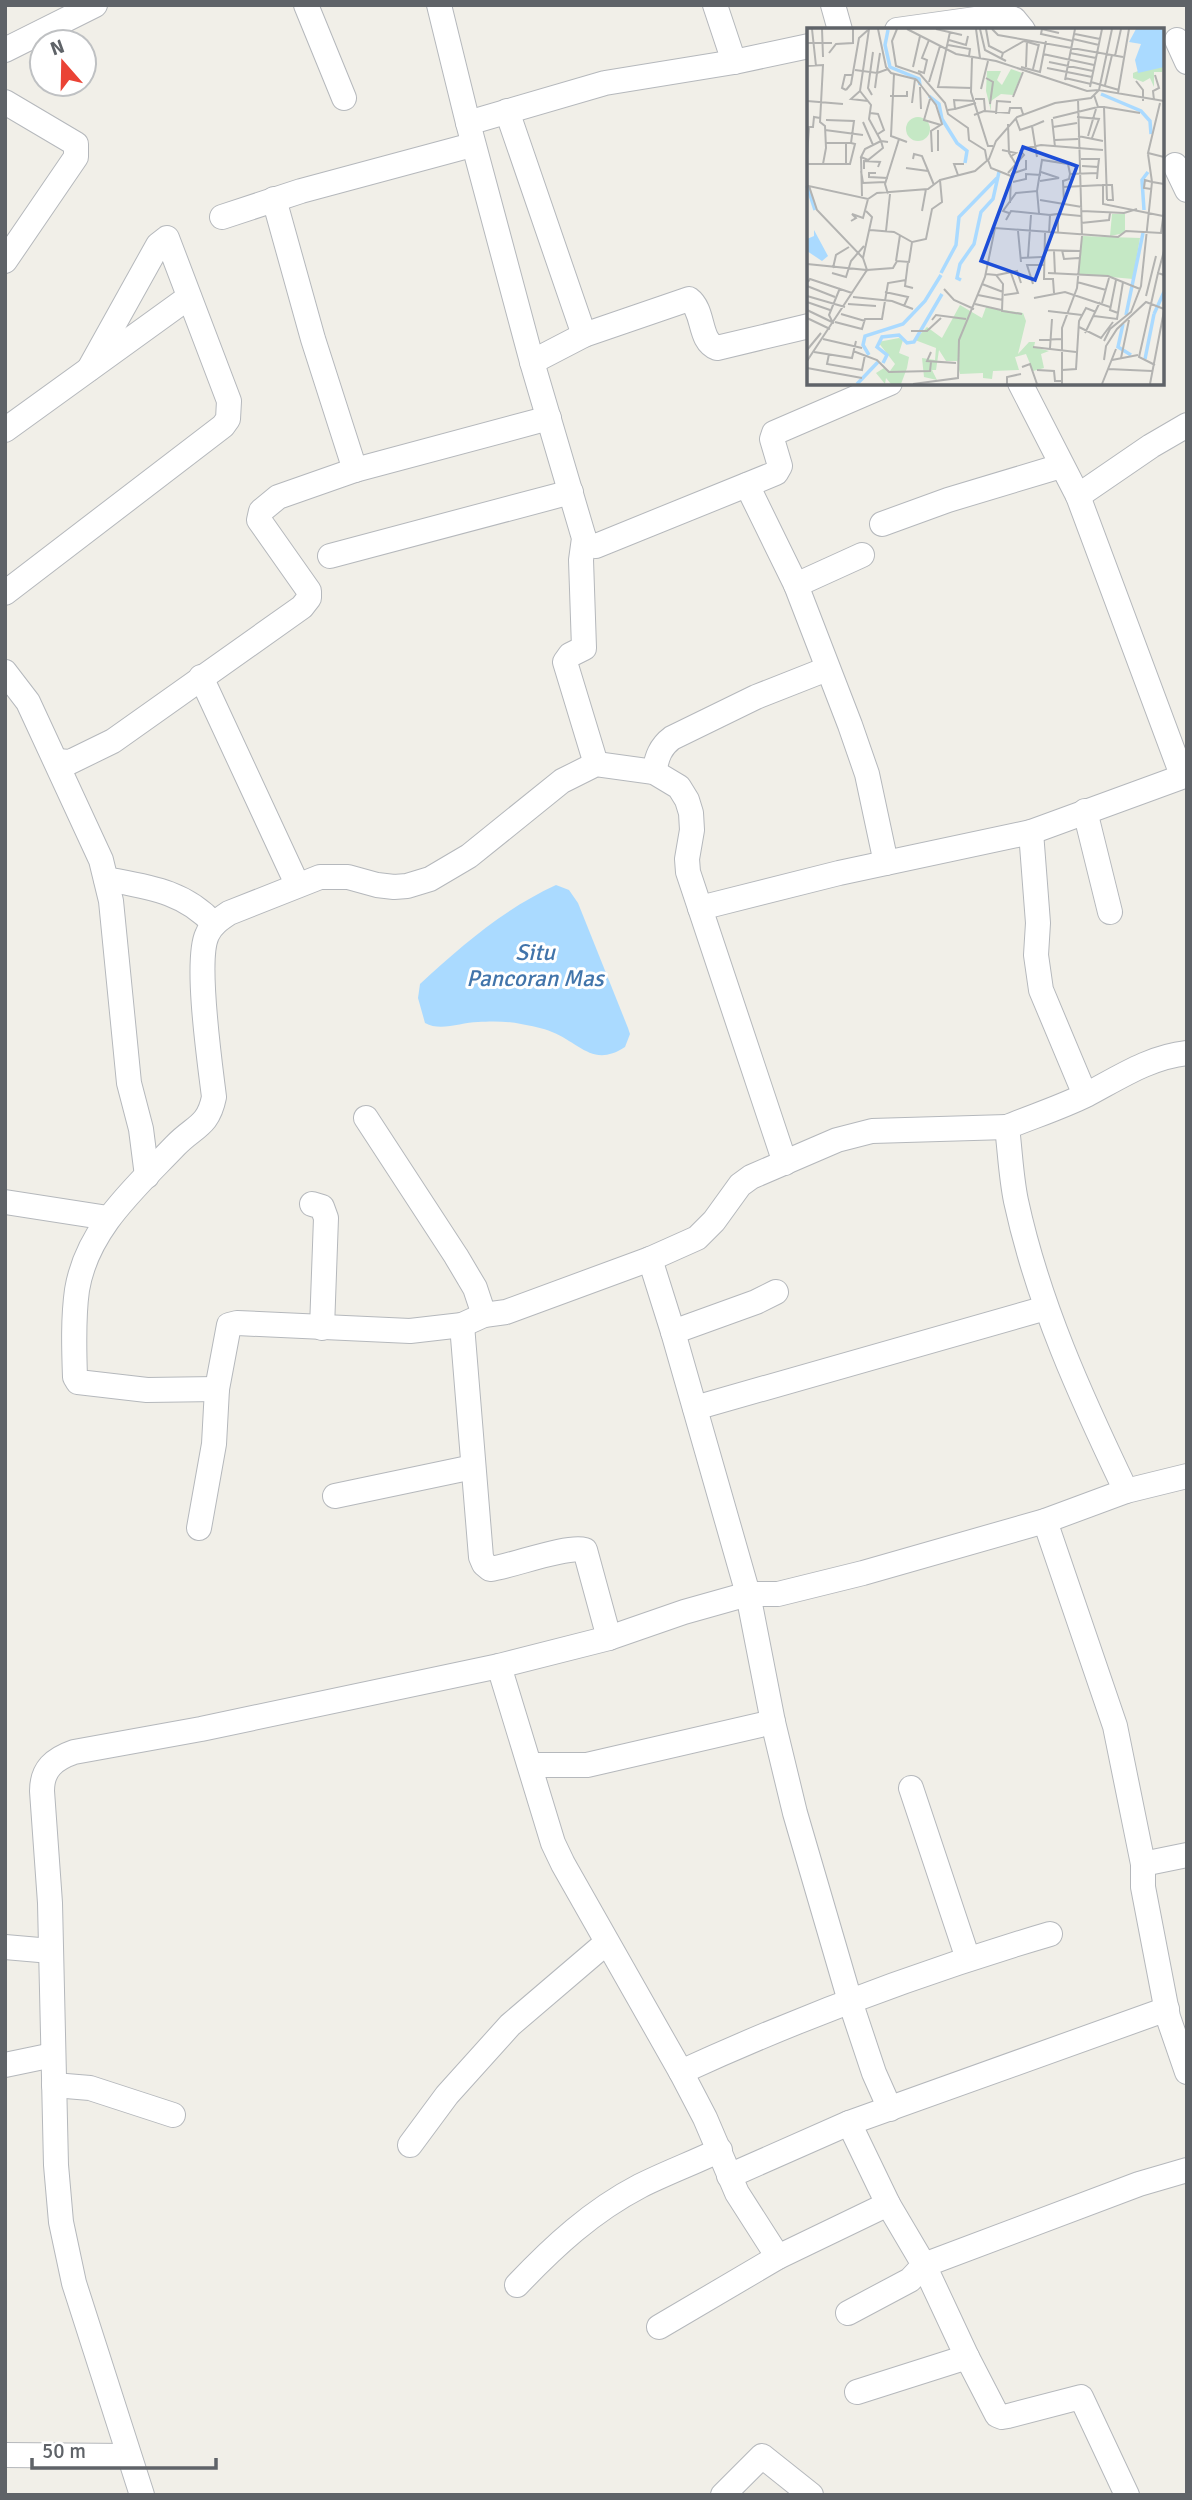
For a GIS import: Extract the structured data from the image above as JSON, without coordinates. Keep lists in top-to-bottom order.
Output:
{
  "water": ["Situ Pancoran Mas"],
  "scale_bar": "50 m",
  "north": "top"
}
